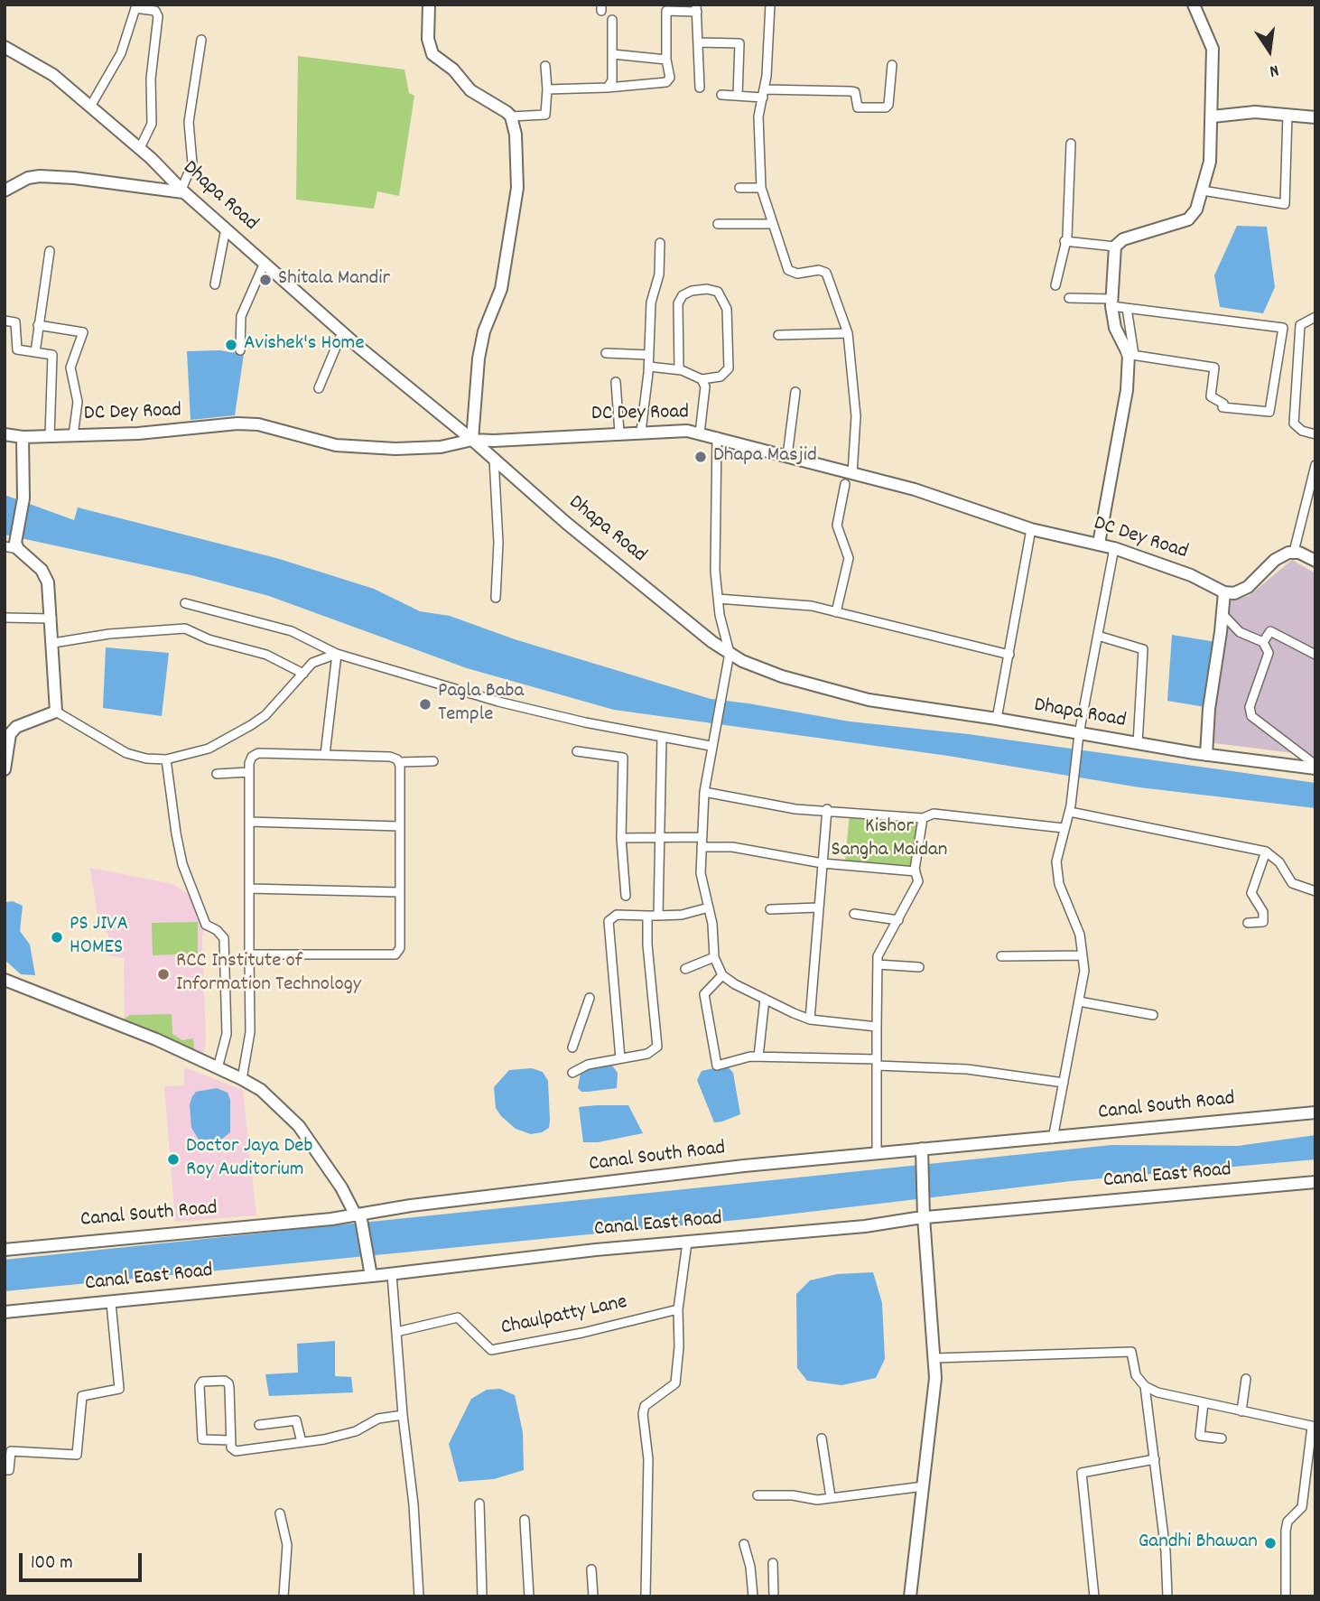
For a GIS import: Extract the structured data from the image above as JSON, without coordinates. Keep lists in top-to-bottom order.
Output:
{
  "streets": {
    "street": [
      "Dhapa Road",
      "DC Dey Road",
      "Canal South Road",
      "Canal East Road",
      "Chaulpatty Lane"
    ]
  },
  "crossings": [
    ["Dhapa Road", "DC Dey Road"]
  ],
  "parks": ["Kishor Sangha Maidan"],
  "places": [
    "Shitala Mandir",
    "Avishek's Home",
    "Dhapa Masjid",
    "Pagla Baba Temple",
    "PS JIVA HOMES",
    "RCC Institute of Information Technology",
    "Doctor Jaya Deb Roy Auditorium",
    "Gandhi Bhawan"
  ],
  "scale_bar": "100 m",
  "north": "bottom"
}
